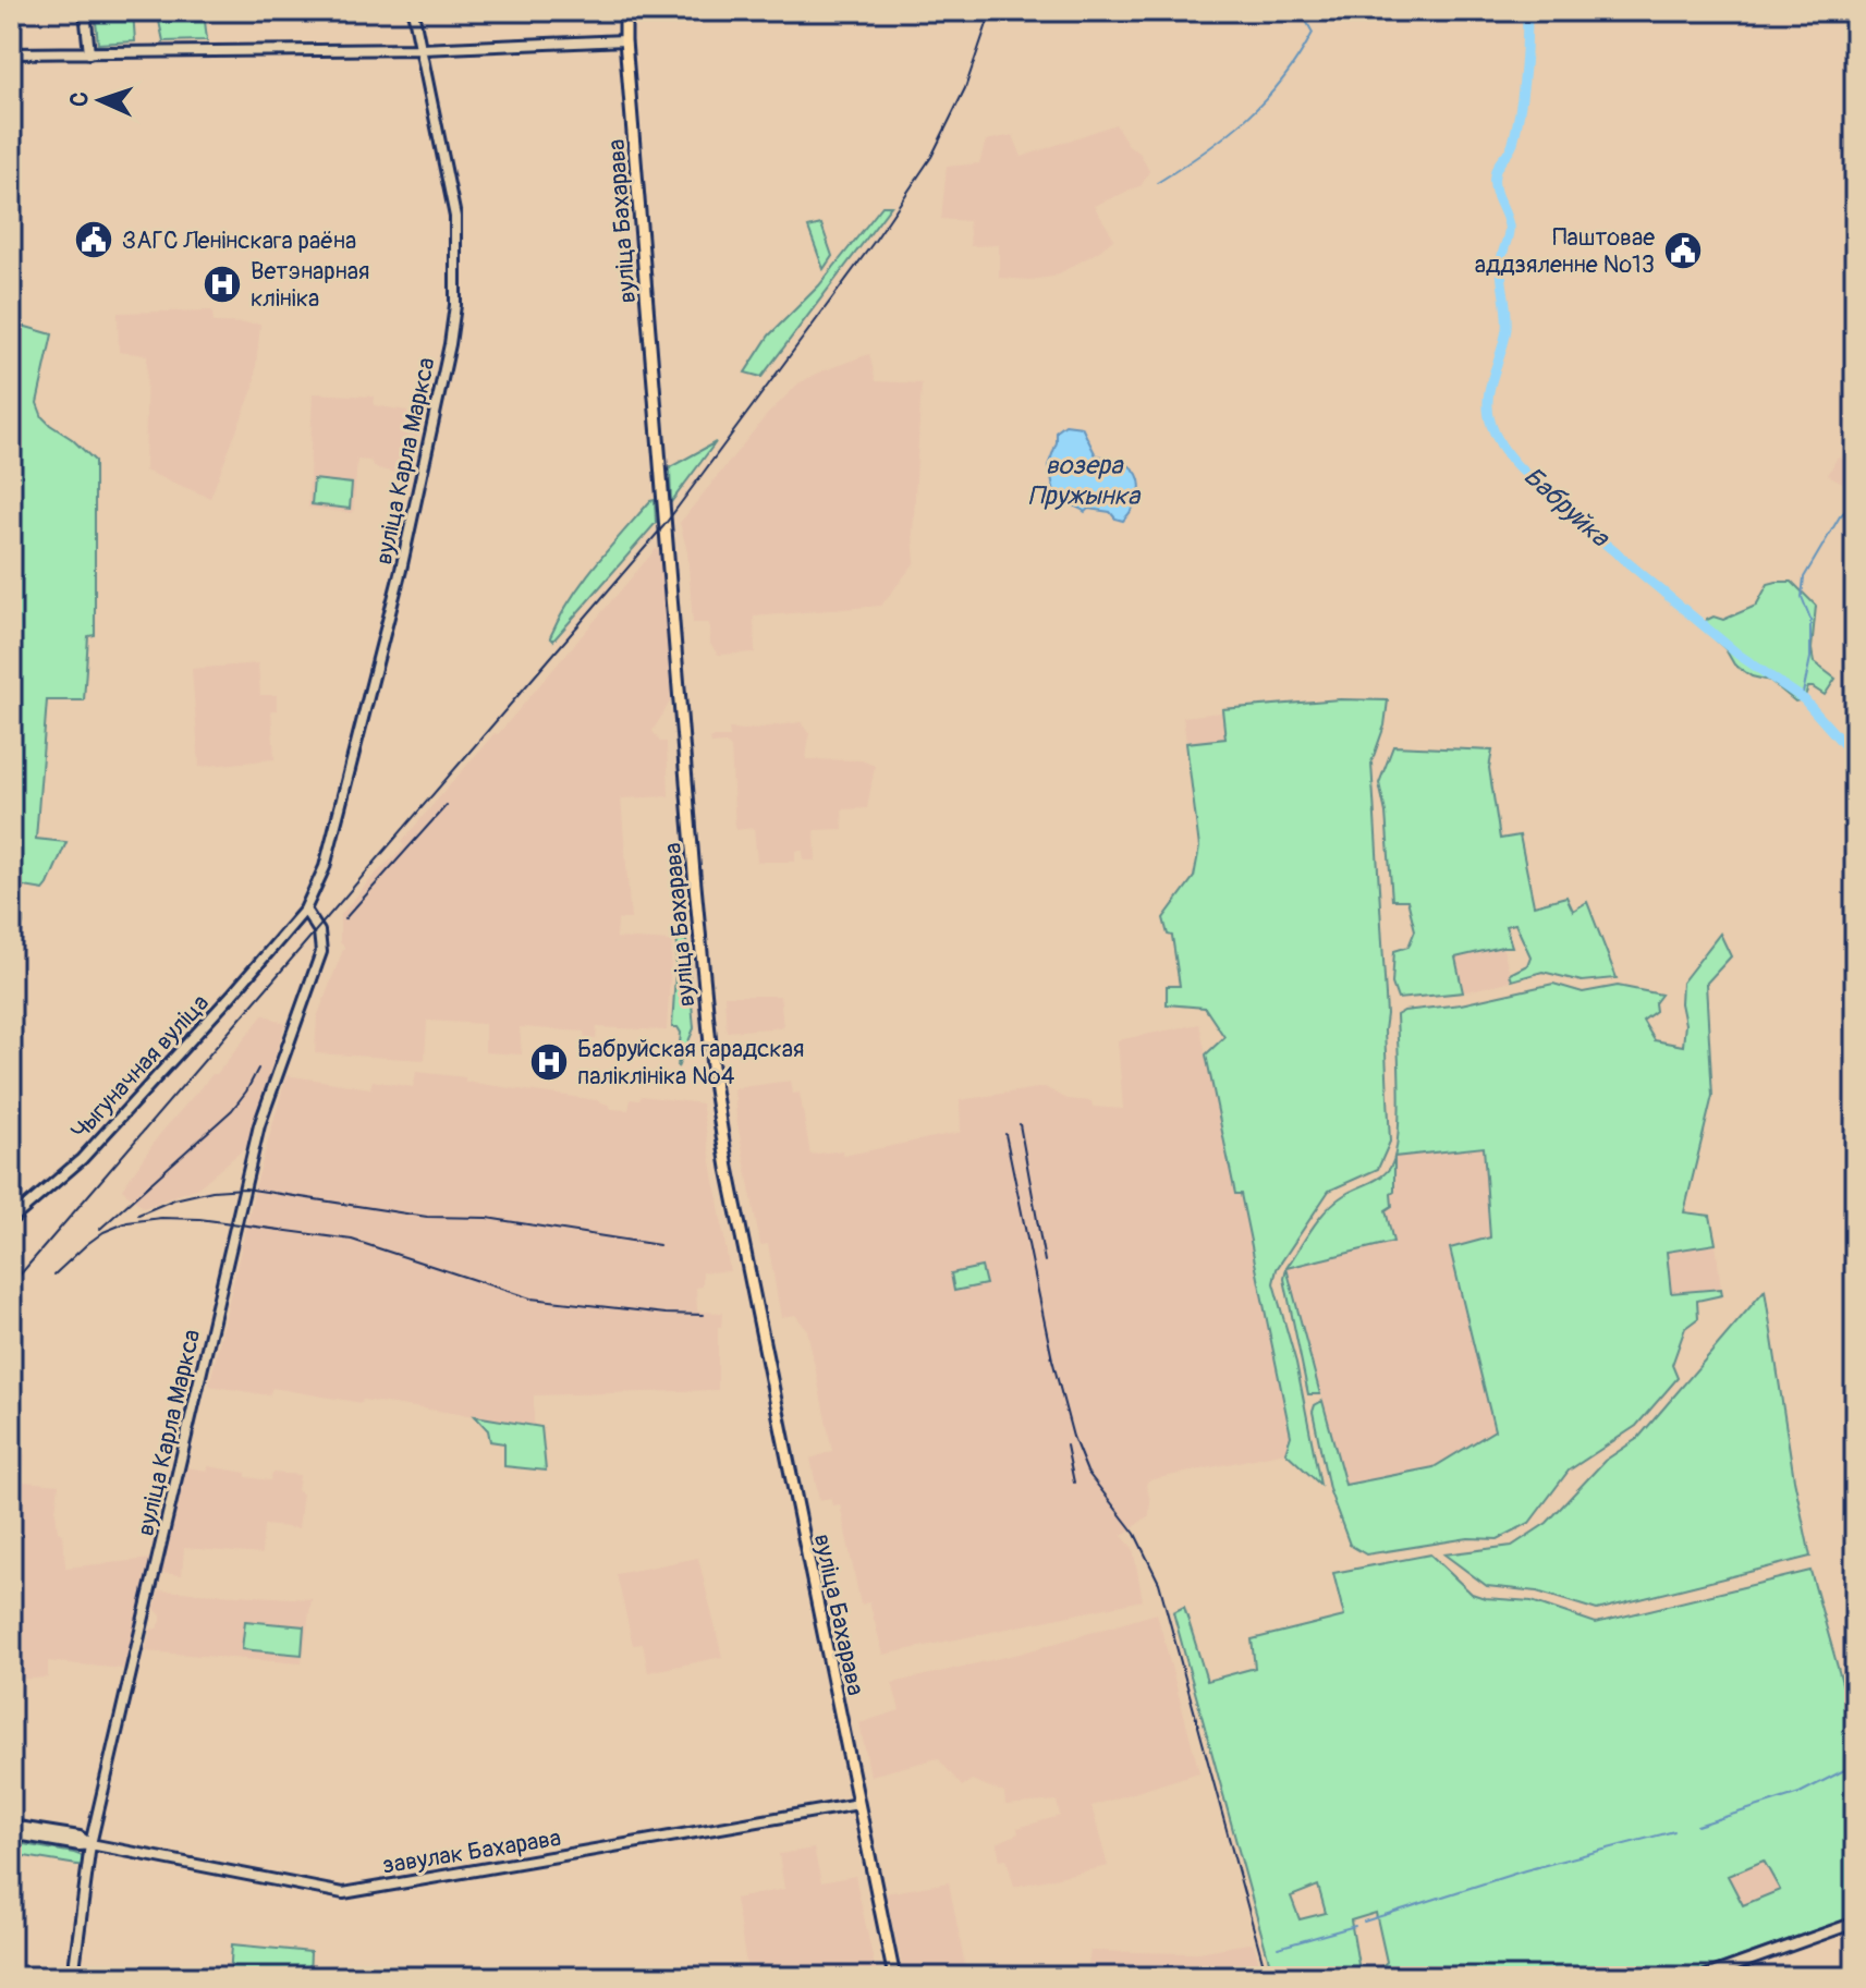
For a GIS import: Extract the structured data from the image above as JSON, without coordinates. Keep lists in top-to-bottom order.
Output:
{
  "streets": {
    "main road": [
      "вуліца Бахарава",
      "вуліца Карла Маркса",
      "Чыгуначная вуліца",
      "завулак Бахарава"
    ]
  },
  "crossings": [
    ["вуліца Бахарава", "завулак Бахарава"],
    ["вуліца Карла Маркса", "Чыгуначная вуліца"],
    ["вуліца Карла Маркса", "завулак Бахарава"]
  ],
  "water": ["возера Пружынка", "Бабруйка"],
  "places": {
    "public building": ["ЗАГС Ленінскага раёна", "Паштовае аддзяленне №13"],
    "hospital": ["Ветэнарная клініка", "Бабруйская гарадская паліклініка №4"]
  },
  "north": "left"
}
